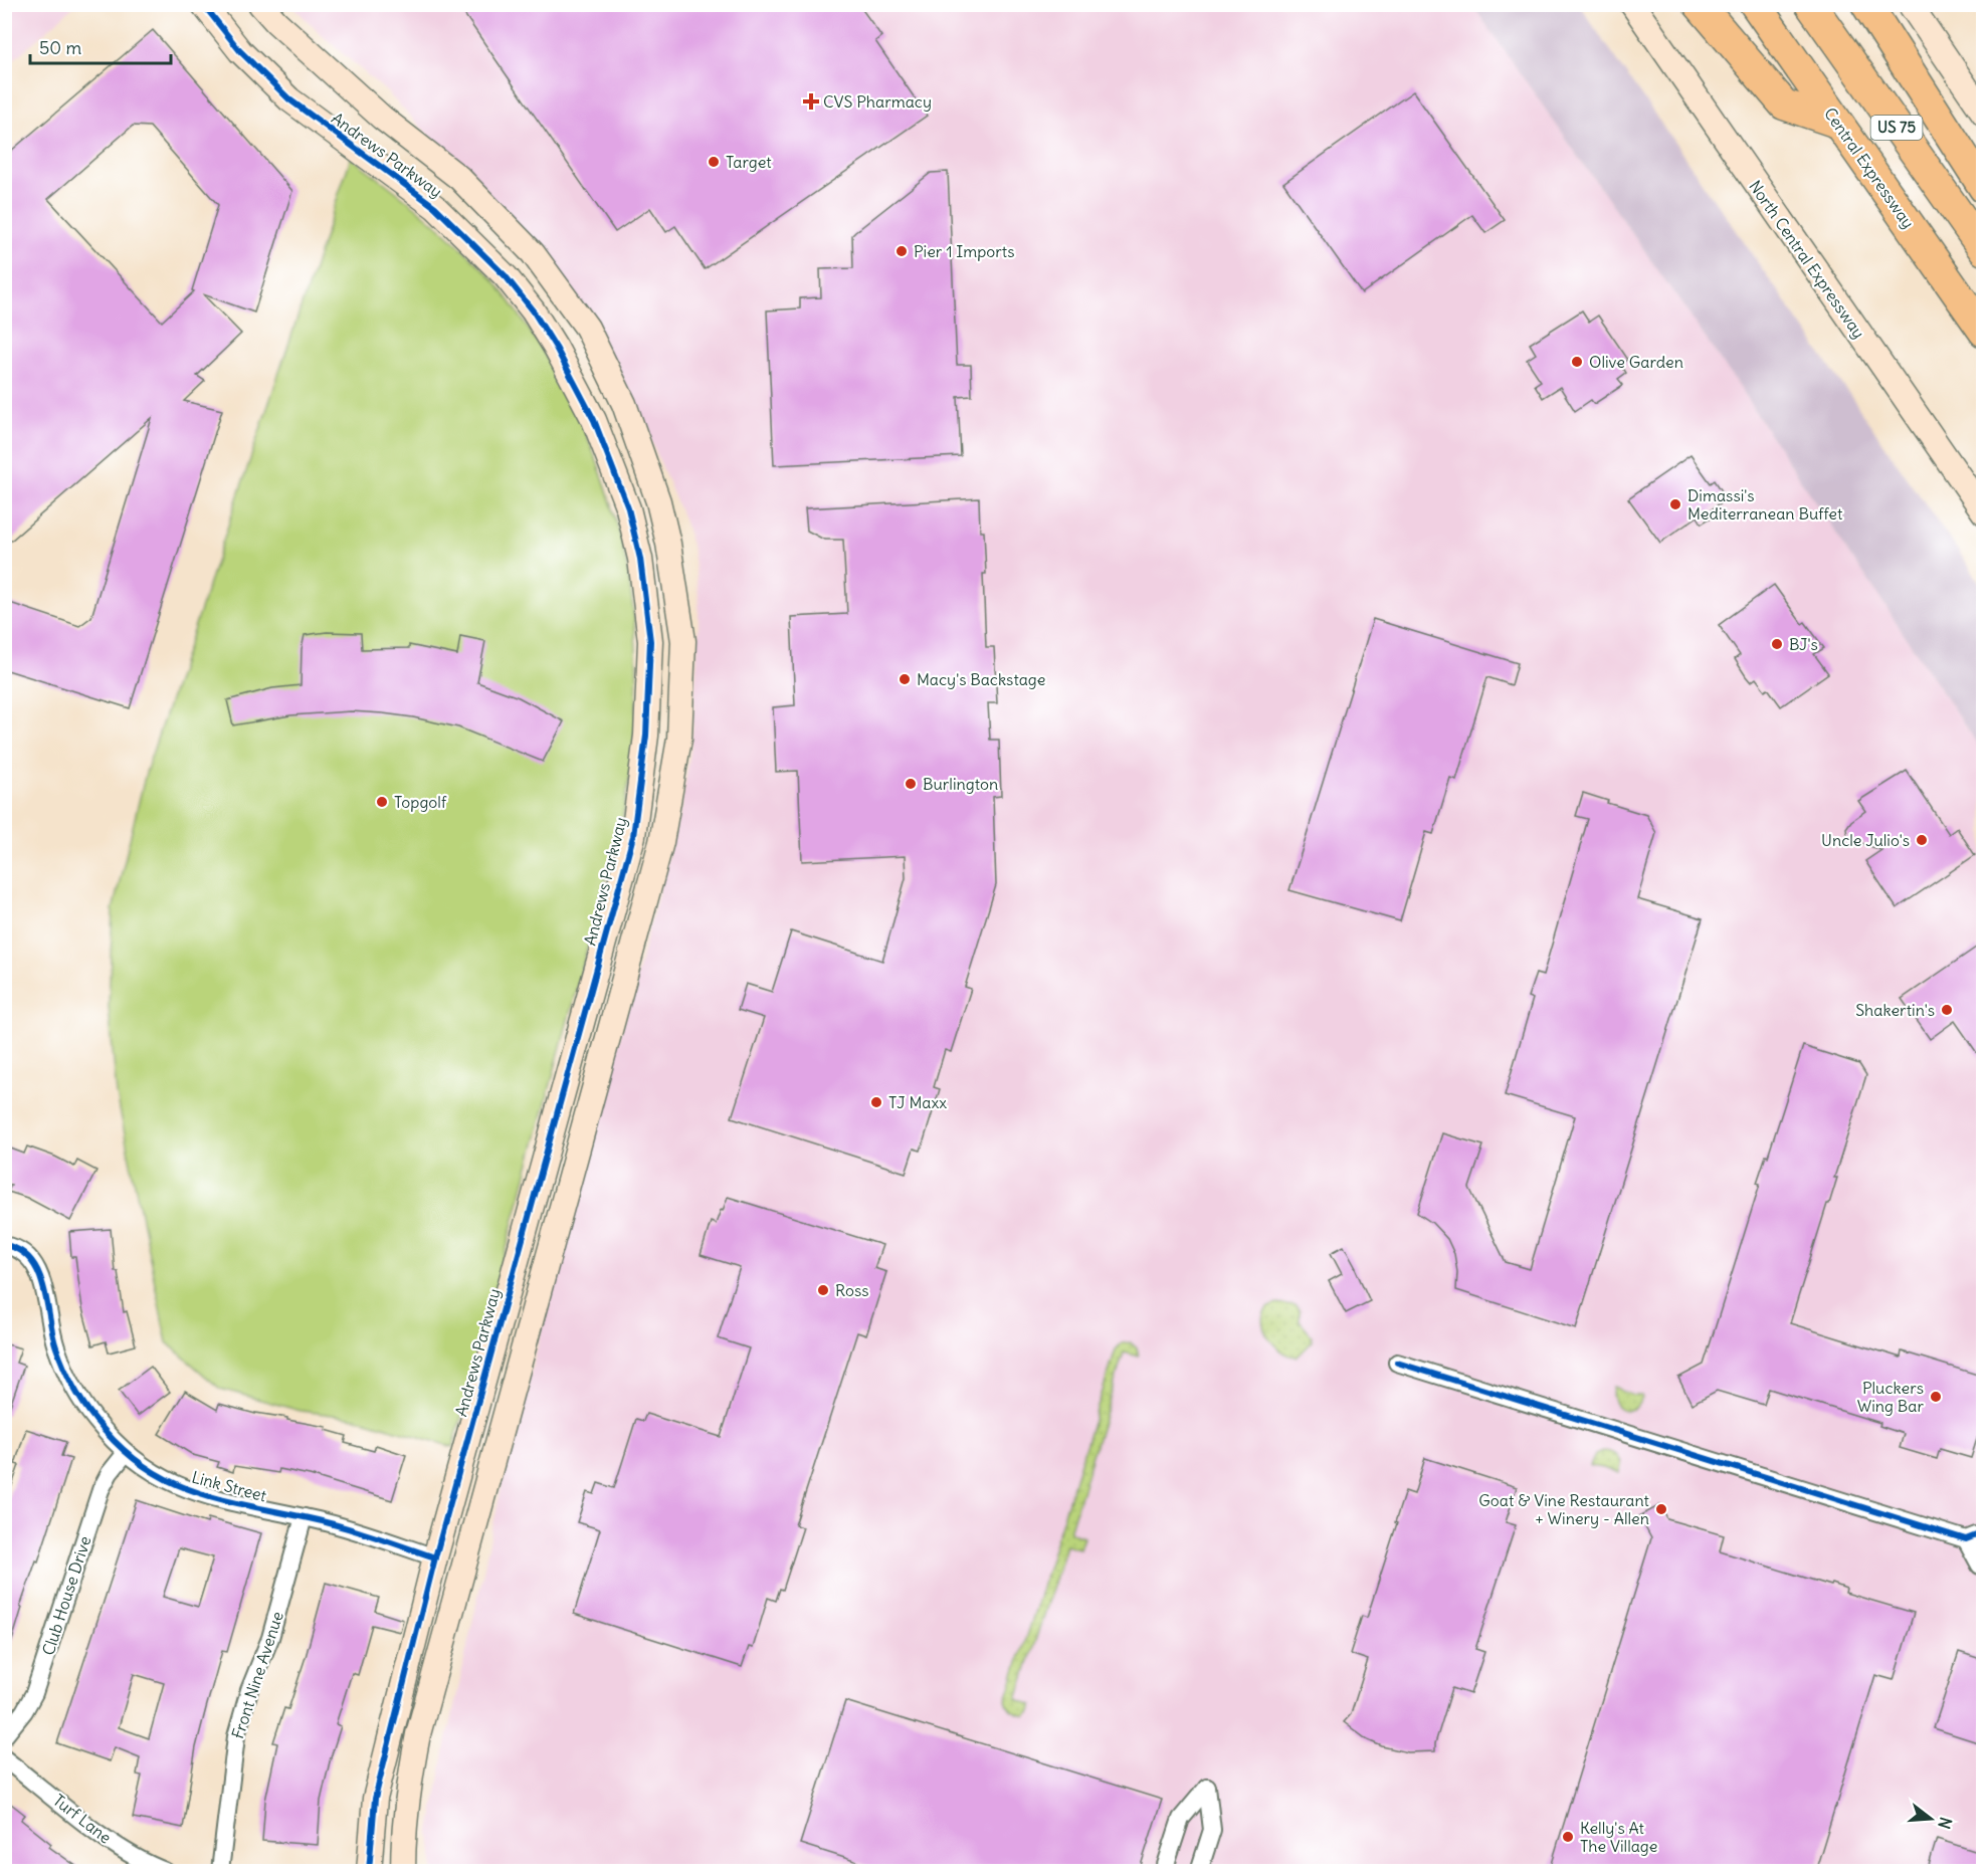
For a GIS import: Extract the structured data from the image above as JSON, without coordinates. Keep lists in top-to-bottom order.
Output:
{
  "streets": {
    "highway": ["US 75", "Central Expressway"],
    "street": [
      "Andrews Parkway",
      "North Central Expressway",
      "Link Street",
      "Club House Drive",
      "Front Nine Avenue",
      "Turf Lane"
    ]
  },
  "crossings": [
    ["Andrews Parkway", "Link Street"],
    ["Link Street", "Club House Drive"],
    ["Link Street", "Front Nine Avenue"]
  ],
  "places": {
    "health": ["CVS Pharmacy"],
    "other": [
      "Target",
      "Pier 1 Imports",
      "Olive Garden",
      "Dimassi's Mediterranean Buffet",
      "BJ's",
      "Macy's Backstage",
      "Burlington",
      "Topgolf",
      "Uncle Julio's",
      "Shakertin's",
      "TJ Maxx",
      "Ross",
      "Pluckers Wing Bar",
      "Goat & Vine Restaurant + Winery - Allen",
      "Kelly's At The Village"
    ]
  },
  "scale_bar": "50 m",
  "north": "right"
}
